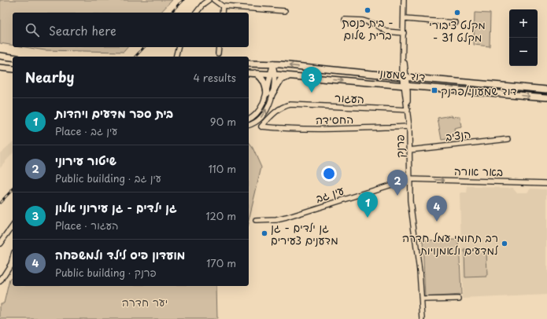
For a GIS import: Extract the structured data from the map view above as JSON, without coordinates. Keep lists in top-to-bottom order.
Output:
{
  "streets": {
    "main road": ["דוד שמעוני"],
    "street": [
      "העגור",
      "החסידה",
      "הנציב",
      "פרנק",
      "באר אורה",
      "עין גב"
    ]
  },
  "crossings": [
    ["דוד שמעוני", "פרנק"],
    ["העגור", "החסידה"],
    ["העגור", "פרנק"],
    ["החסידה", "פרנק"],
    ["הנציב", "פרנק"],
    ["פרנק", "באר אורה"],
    ["פרנק", "עין גב"],
    ["באר אורה", "עין גב"]
  ],
  "one_way": ["באר אורה"],
  "parks": ["יער חדרה"],
  "places": {
    "other": [
      "בית כנסת - ברית שלום",
      "מקלט ציבורי - מקלט 31",
      "גן ילדים - גן מדענים צעירים",
      "רב תחומי עמל חדרה למדעים ולאמנויות"
    ],
    "transit": ["דוד שמעוני/פרנק"]
  },
  "page": {
    "map_buttons": ["+", "−"],
    "search": "Search here",
    "heading": ["Nearby", "4 results"],
    "pins": [
      "3",
      "2",
      "1",
      "4"
    ],
    "list": [
      {
        "mark": "1",
        "name": "בית ספר מדעים ויהדות",
        "note": "Place · עין גב",
        "value": "90 m"
      },
      {
        "mark": "2",
        "name": "שיטור עירוני",
        "note": "Public building · עין גב",
        "value": "110 m"
      },
      {
        "mark": "3",
        "name": "גן ילדים - גן עירוני אלון",
        "note": "Place · העגור",
        "value": "120 m"
      },
      {
        "mark": "4",
        "name": "מועדון פיס לילד ולמשפחה",
        "note": "Public building · פרנק",
        "value": "170 m"
      }
    ]
  }
}
